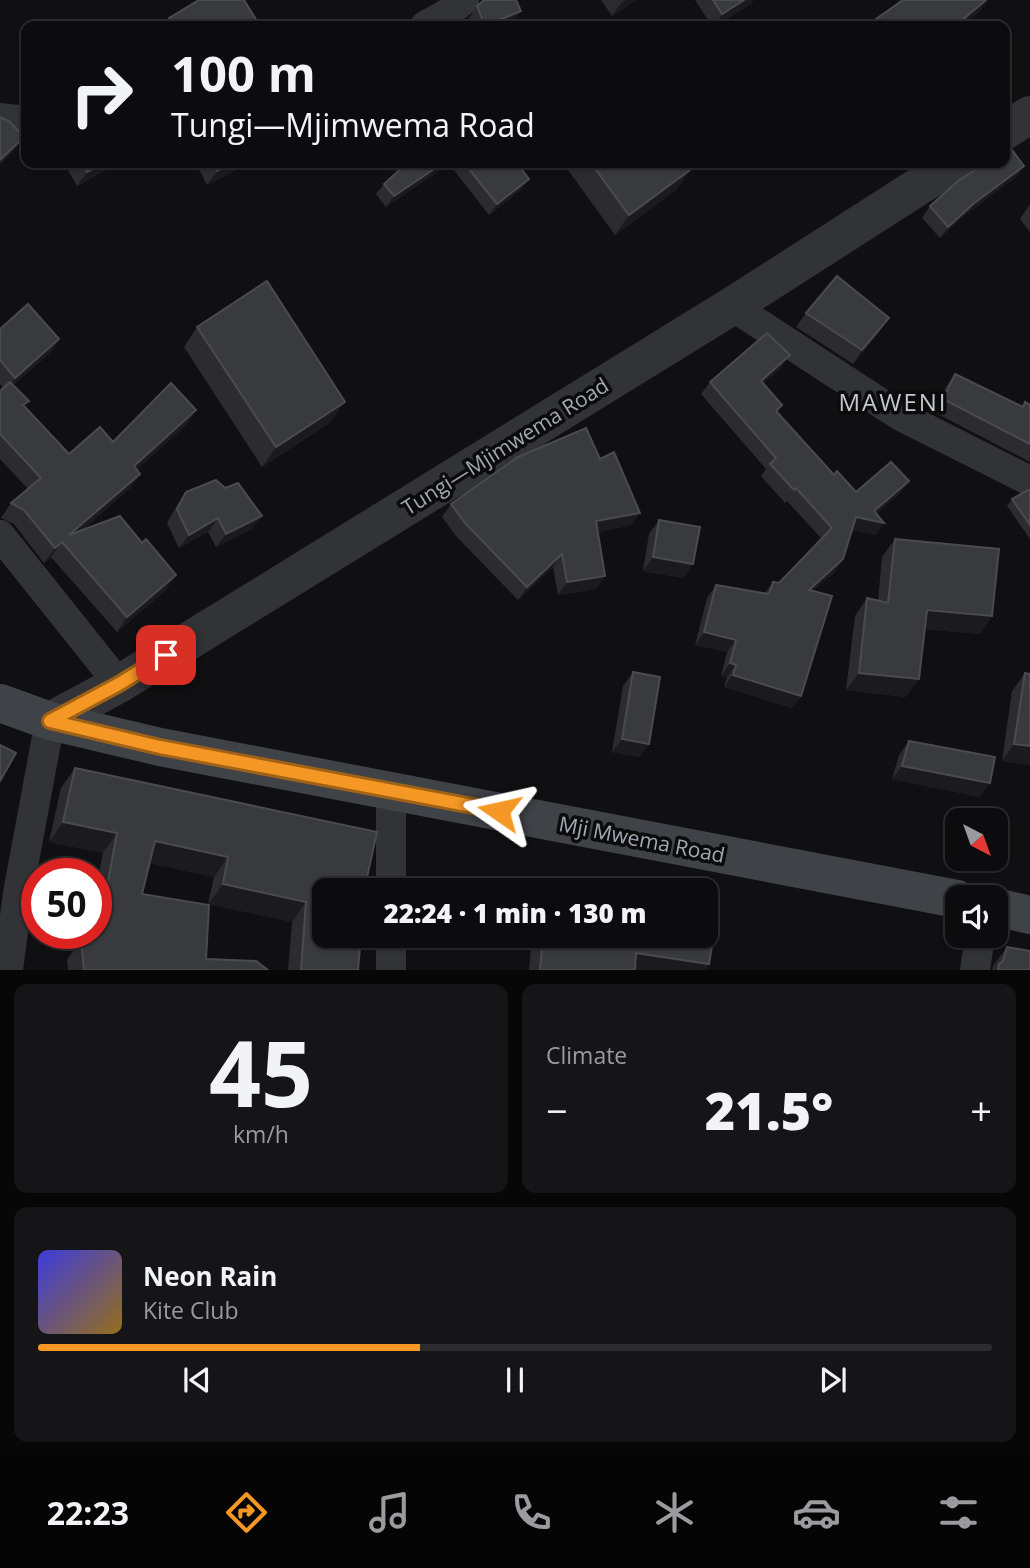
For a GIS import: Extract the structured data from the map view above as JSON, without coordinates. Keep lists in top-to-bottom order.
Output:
{
  "streets": {
    "main road": ["Mji Mwema Road"],
    "street": ["Tungi—Mjimwema Road"]
  },
  "crossings": [
    ["Tungi—Mjimwema Road", "Mji Mwema Road"]
  ],
  "districts": ["MAWENI"],
  "north": "bottom right",
  "page": {
    "turn": ["100 m", "Tungi—Mjimwema Road"],
    "limit": "50",
    "trip": "22:24 · 1 min · 130 m",
    "tile": [
      ["45", "km/h"],
      "Climate"
    ],
    "heat": ["−", "21.5°", "+"],
    "song": ["Neon Rain", "Kite Club"],
    "tabs": "22:23"
  }
}
